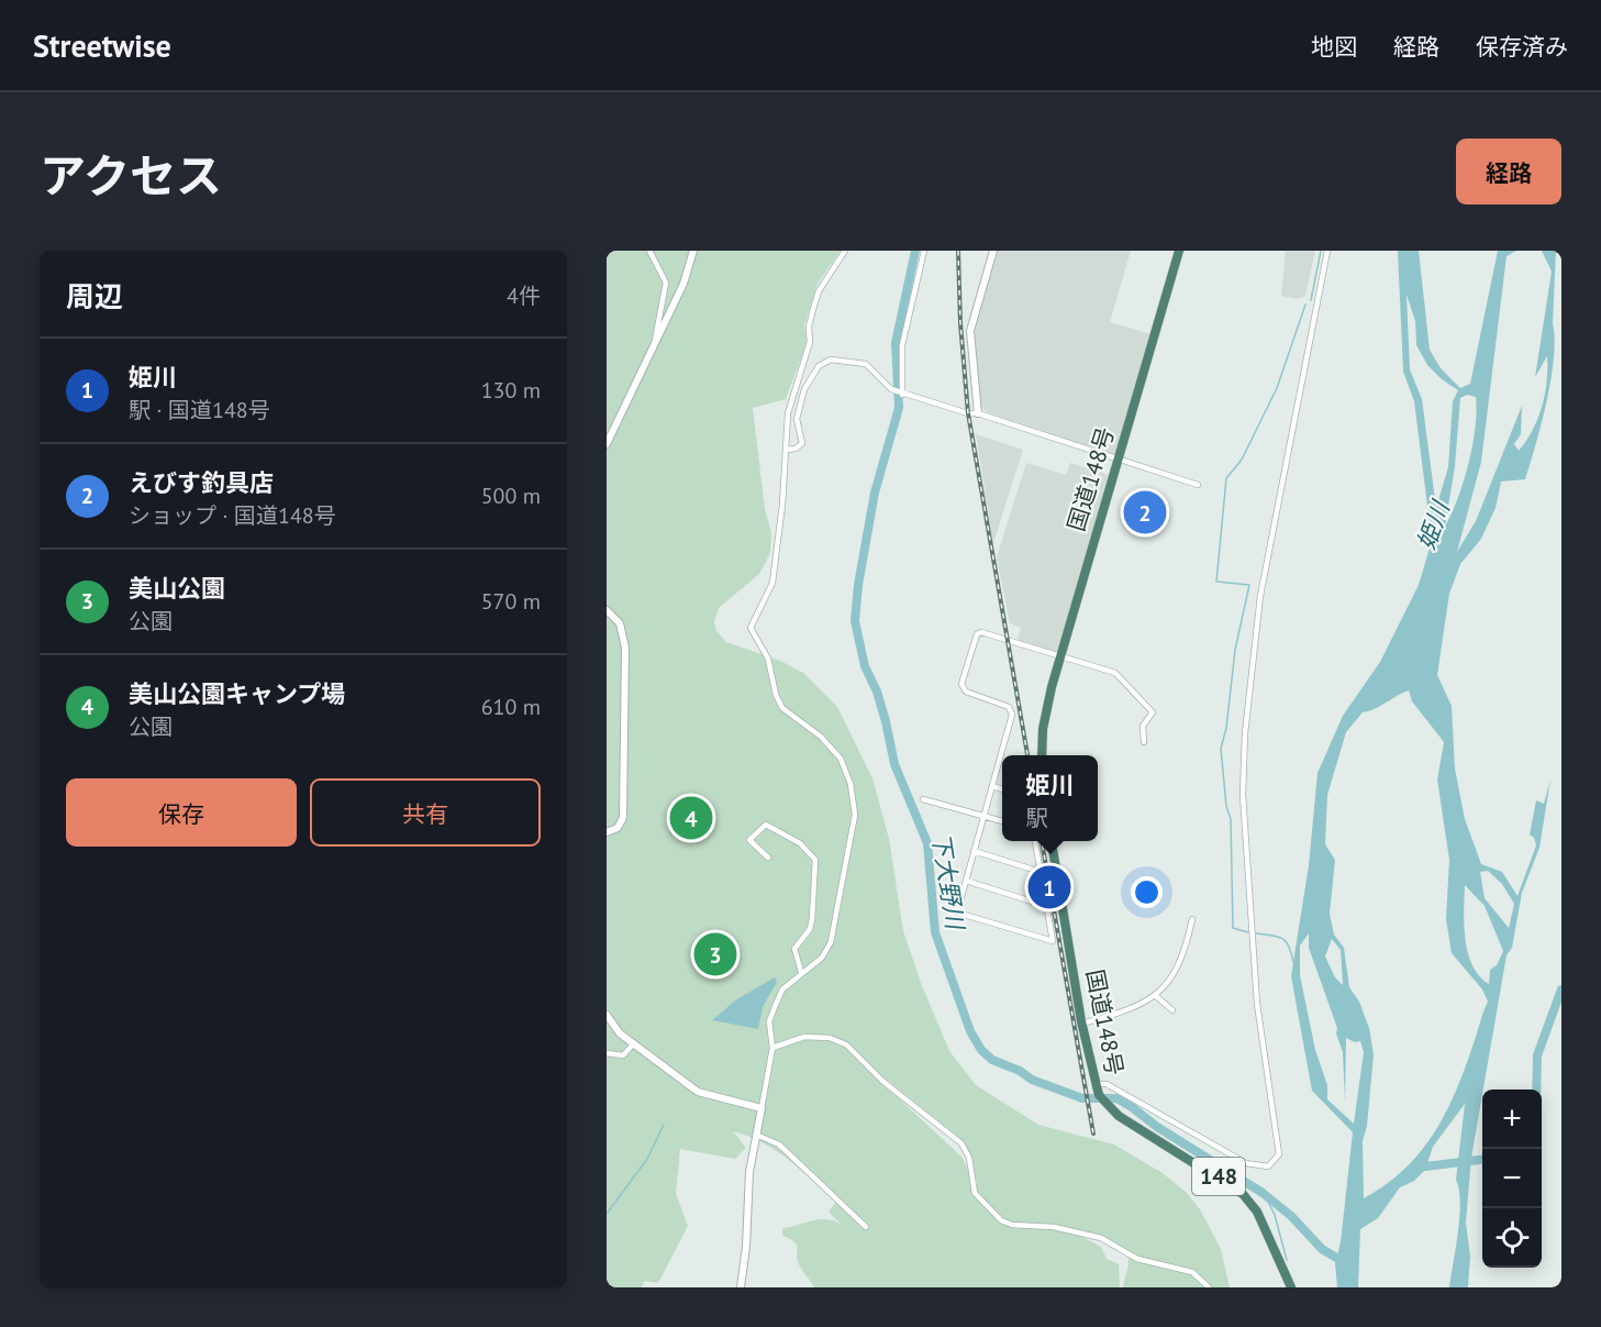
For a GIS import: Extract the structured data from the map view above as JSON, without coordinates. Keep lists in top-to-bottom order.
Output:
{
  "streets": {
    "highway": ["国道148号", "148"]
  },
  "water": ["姫川", "下大野川"],
  "page": {
    "header": "Streetwise",
    "nav": ["地図", "経路", "保存済み"],
    "title": "アクセス",
    "buttons": [
      "経路",
      ["保存", "共有"]
    ],
    "heading": ["周辺", "4件"],
    "list": [
      {
        "mark": "1",
        "name": "姫川",
        "note": "駅 · 国道148号",
        "value": "130 m"
      },
      {
        "mark": "2",
        "name": "えびす釣具店",
        "note": "ショップ · 国道148号",
        "value": "500 m"
      },
      {
        "mark": "3",
        "name": "美山公園",
        "note": "公園",
        "value": "570 m"
      },
      {
        "mark": "4",
        "name": "美山公園キャンプ場",
        "note": "公園",
        "value": "610 m"
      }
    ],
    "pins": [
      "2",
      "4",
      "1",
      "3"
    ],
    "popup": ["姫川", "駅"],
    "map_buttons": ["+", "−"]
  }
}
